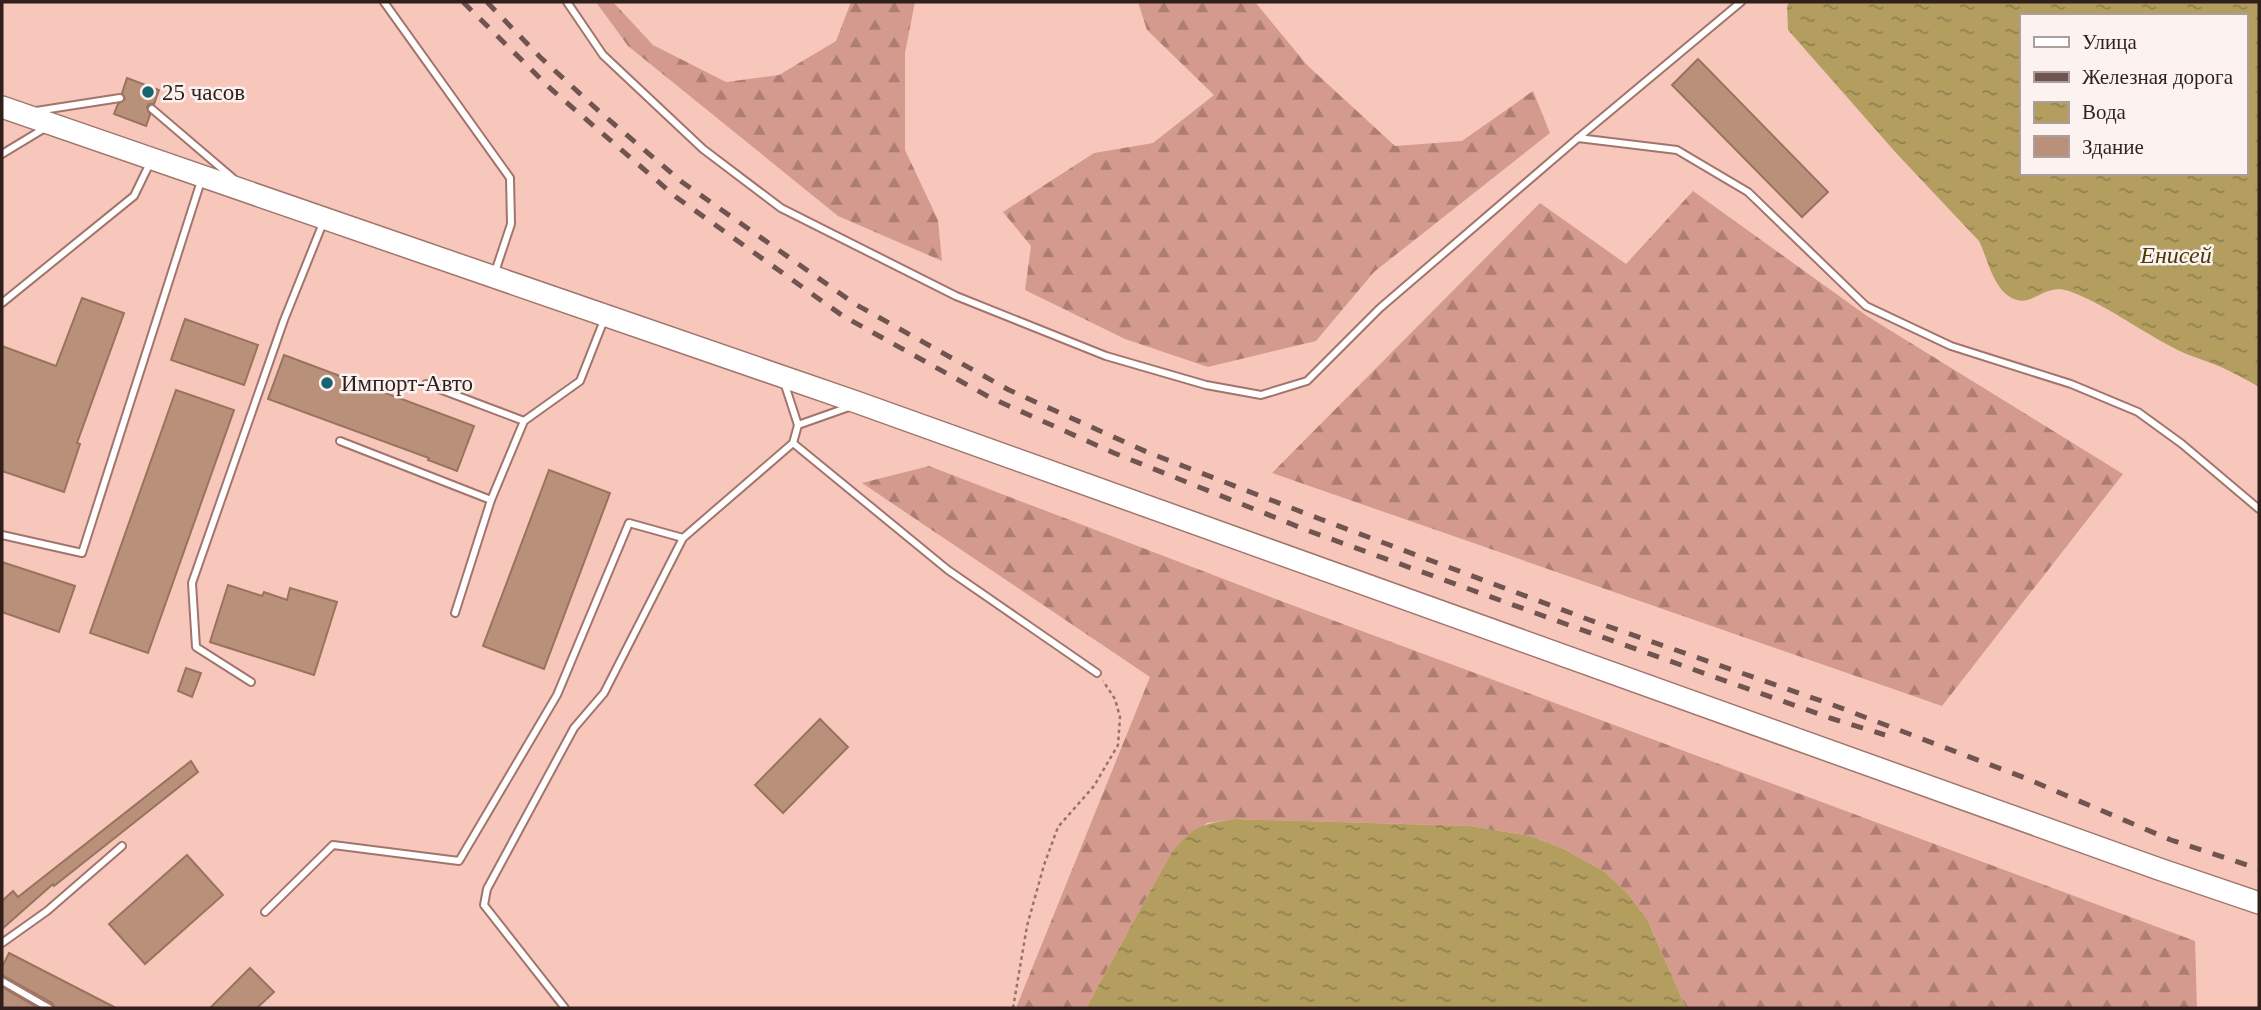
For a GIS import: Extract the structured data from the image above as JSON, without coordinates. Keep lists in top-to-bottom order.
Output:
{
  "water": ["Енисей"],
  "places": ["25 часов", "Импорт-Авто"],
  "legend": [
    "Улица",
    "Железная дорога",
    "Вода",
    "Здание"
  ]
}
